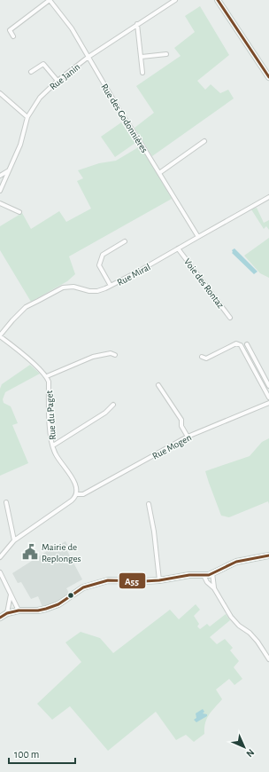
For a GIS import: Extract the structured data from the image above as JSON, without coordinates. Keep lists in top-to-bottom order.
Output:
{
  "streets": {
    "street": [
      "Rue Janin",
      "Rue des Godonnières",
      "Rue Miral",
      "Voie des Rontaz",
      "Rue du Paget",
      "Rue Mogen"
    ]
  },
  "crossings": [
    ["Rue Janin", "Rue des Godonnières"],
    ["Rue des Godonnières", "Rue Miral"],
    ["Rue Miral", "Voie des Rontaz"],
    ["Rue Miral", "Rue du Paget"],
    ["Rue du Paget", "Rue Mogen"]
  ],
  "places": {
    "public building": ["Mairie de Replonges"]
  },
  "lines": ["transit line A55"],
  "scale_bar": "100 m",
  "north": "bottom right"
}
